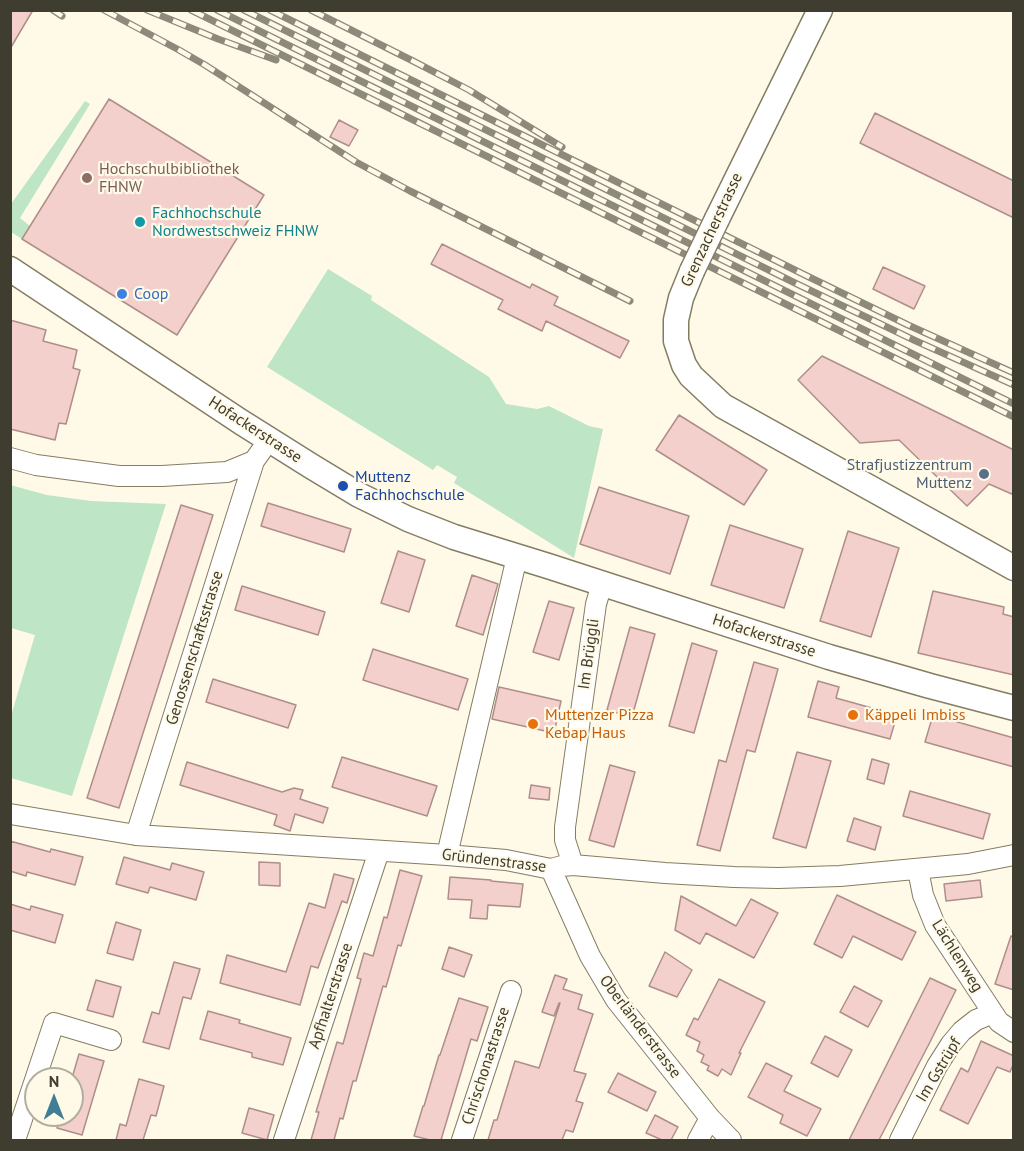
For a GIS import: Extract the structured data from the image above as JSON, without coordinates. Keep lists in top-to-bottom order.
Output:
{
  "streets": {
    "street": [
      "Grenzacherstrasse",
      "Hofackerstrasse",
      "Genossenschaftsstrasse",
      "Im Brüggli",
      "Gründenstrasse",
      "Lächlenweg",
      "Apfhalterstrasse",
      "Oberländerstrasse",
      "Chrischonastrasse",
      "Im Gstrüpf"
    ]
  },
  "crossings": [
    ["Hofackerstrasse", "Genossenschaftsstrasse"],
    ["Hofackerstrasse", "Im Brüggli"],
    ["Genossenschaftsstrasse", "Gründenstrasse"],
    ["Im Brüggli", "Gründenstrasse"],
    ["Gründenstrasse", "Lächlenweg"],
    ["Gründenstrasse", "Apfhalterstrasse"],
    ["Gründenstrasse", "Oberländerstrasse"],
    ["Lächlenweg", "Im Gstrüpf"]
  ],
  "places": [
    "Hochschulbibliothek FHNW",
    "Fachhochschule Nordwestschweiz FHNW",
    "Coop",
    "Strafjustizzentrum Muttenz",
    "Muttenz Fachhochschule",
    "Käppeli Imbiss",
    "Muttenzer Pizza Kebap Haus"
  ],
  "north": "top"
}
